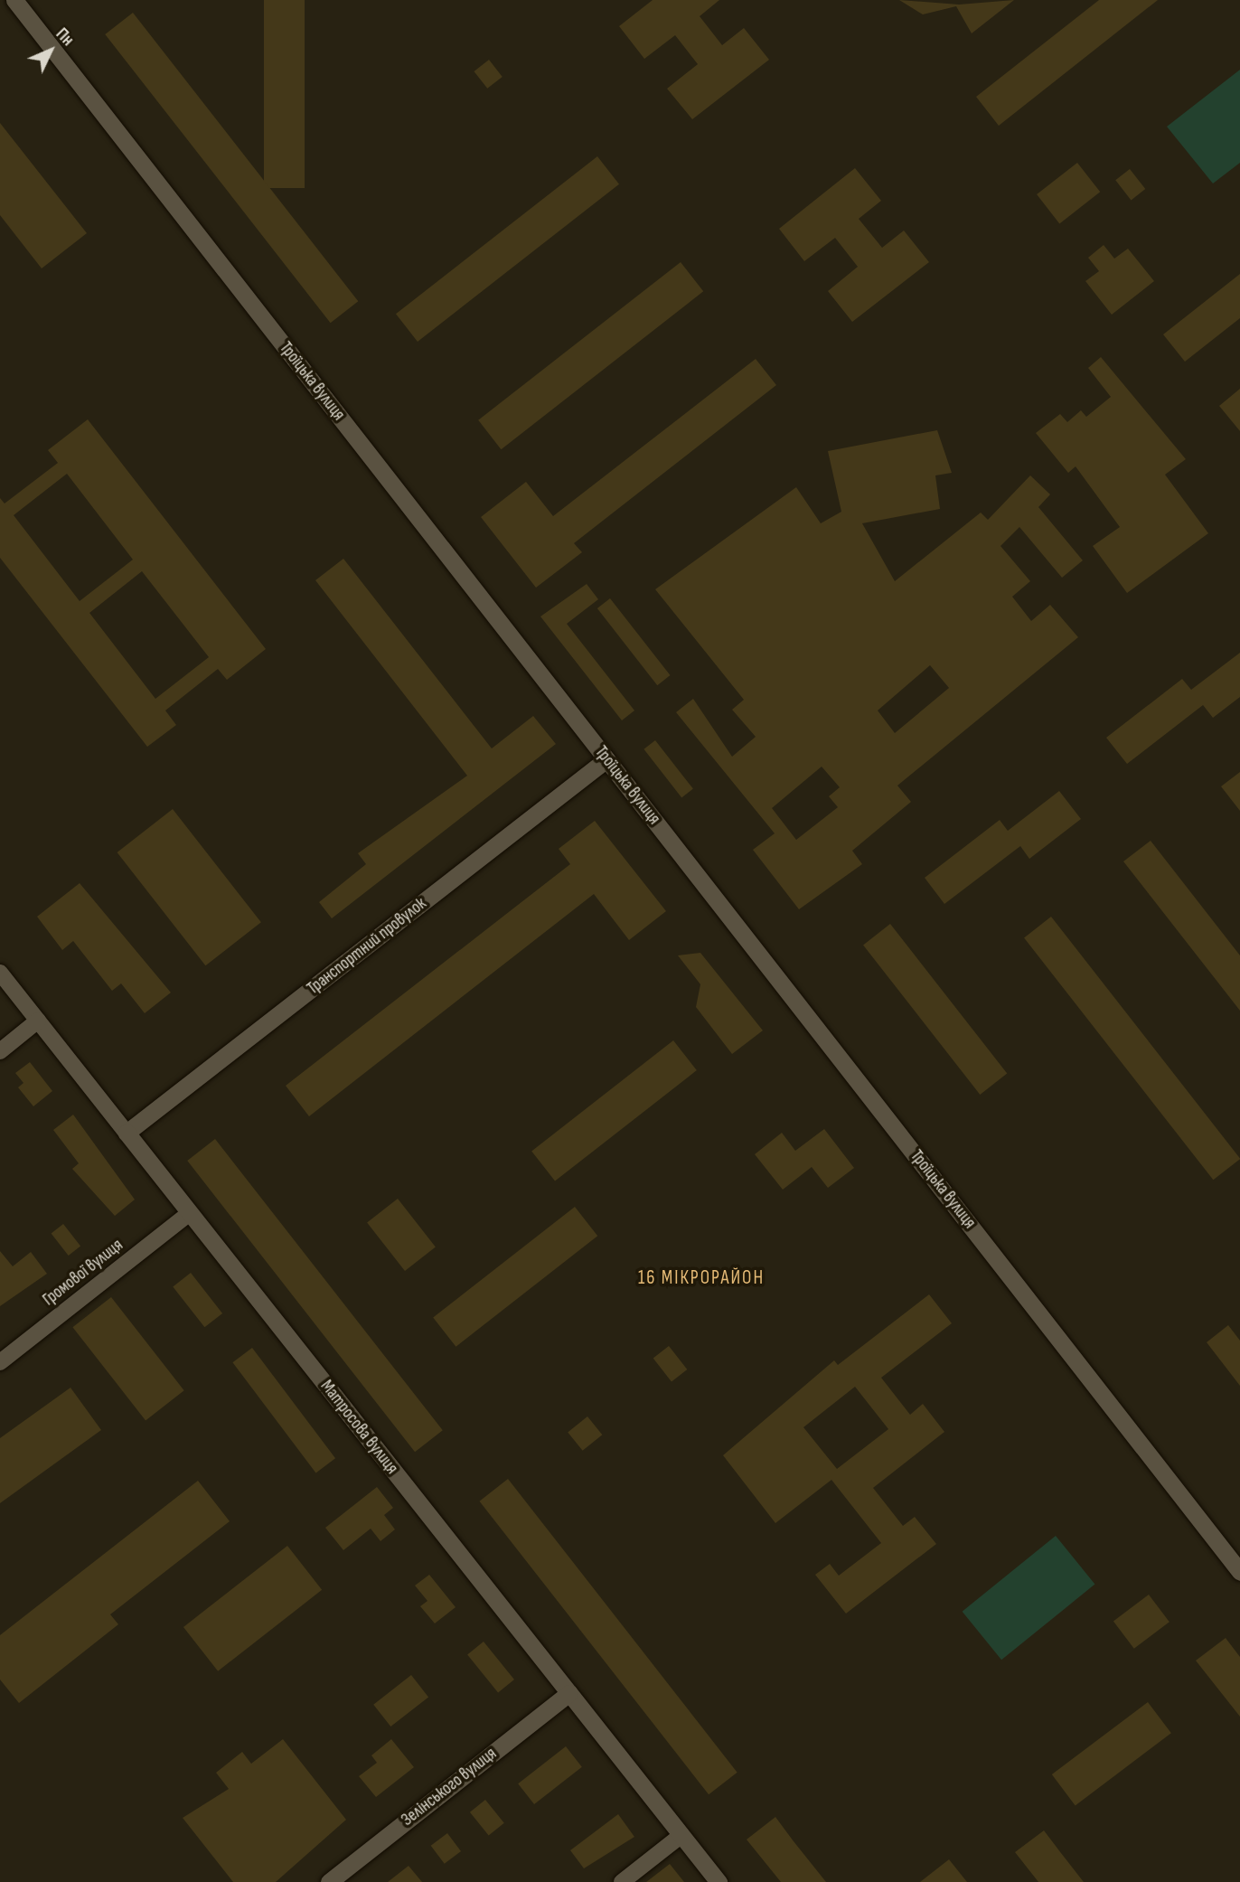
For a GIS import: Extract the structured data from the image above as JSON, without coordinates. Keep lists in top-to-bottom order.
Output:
{
  "streets": {
    "street": [
      "Троїцька вулиця",
      "Транспортний провулок",
      "Громової вулиця",
      "Матросова вулиця",
      "Зелінського вулиця"
    ]
  },
  "crossings": [
    ["Троїцька вулиця", "Транспортний провулок"],
    ["Транспортний провулок", "Матросова вулиця"],
    ["Громової вулиця", "Матросова вулиця"],
    ["Матросова вулиця", "Зелінського вулиця"]
  ],
  "districts": ["16 МІКРОРАЙОН"],
  "north": "top right"
}
